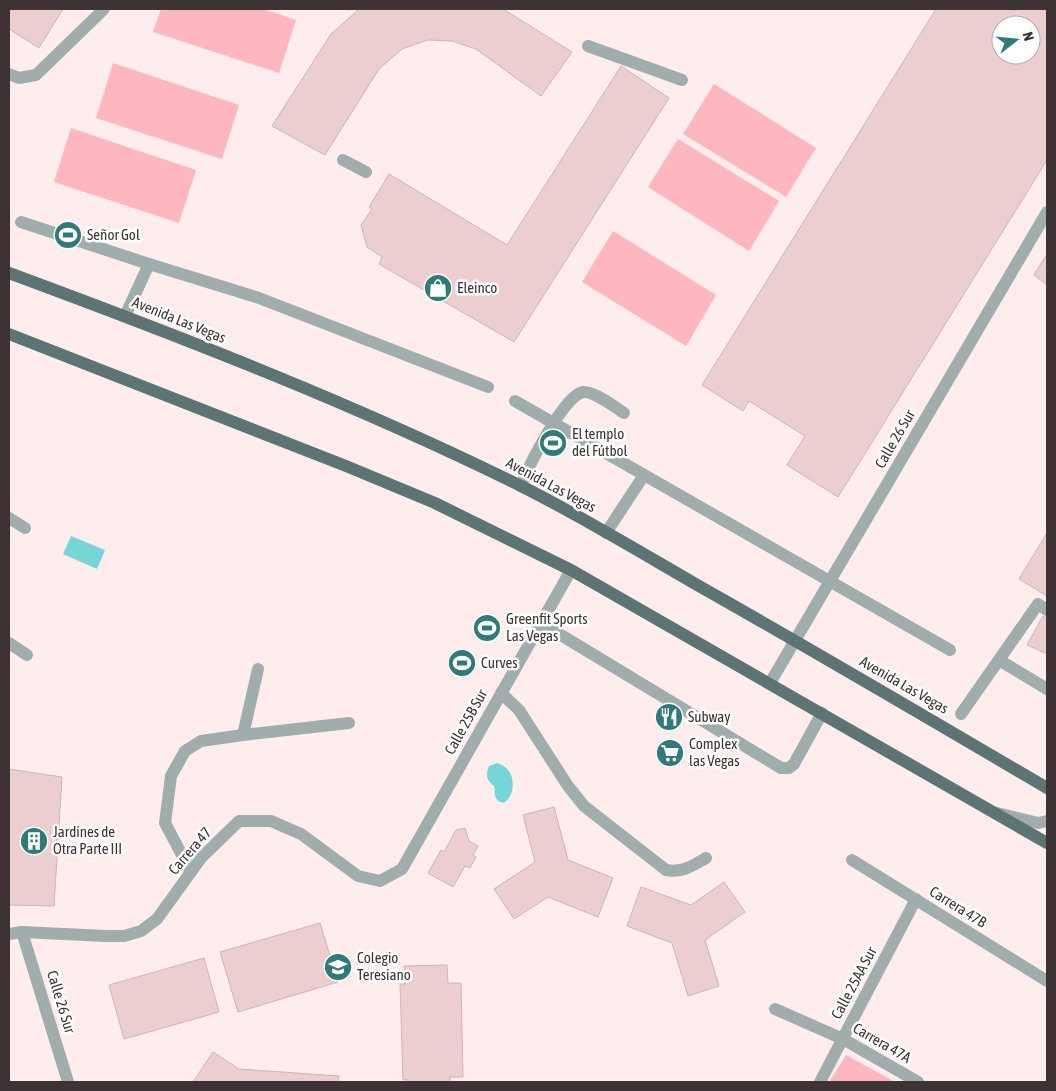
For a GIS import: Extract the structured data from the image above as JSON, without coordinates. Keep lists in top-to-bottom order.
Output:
{
  "streets": {
    "main road": ["Avenida Las Vegas"],
    "street": [
      "Calle 26 Sur",
      "Calle 25B Sur",
      "Carrera 47",
      "Carrera 47B",
      "Calle 25AA Sur",
      "Carrera 47A"
    ]
  },
  "crossings": [
    ["Avenida Las Vegas", "Calle 26 Sur"],
    ["Calle 26 Sur", "Carrera 47"],
    ["Calle 25B Sur", "Carrera 47"],
    ["Carrera 47B", "Calle 25AA Sur"],
    ["Calle 25AA Sur", "Carrera 47A"]
  ],
  "places": {
    "sports": [
      "Señor Gol",
      "El templo del Fútbol",
      "Greenfit Sports Las Vegas",
      "Curves"
    ],
    "shop": ["Eleinco"],
    "restaurant": ["Subway"],
    "supermarket": ["Complex las Vegas"],
    "building": ["Jardines de Otra Parte III"],
    "school or university": ["Colegio Teresiano"]
  },
  "north": "right"
}
